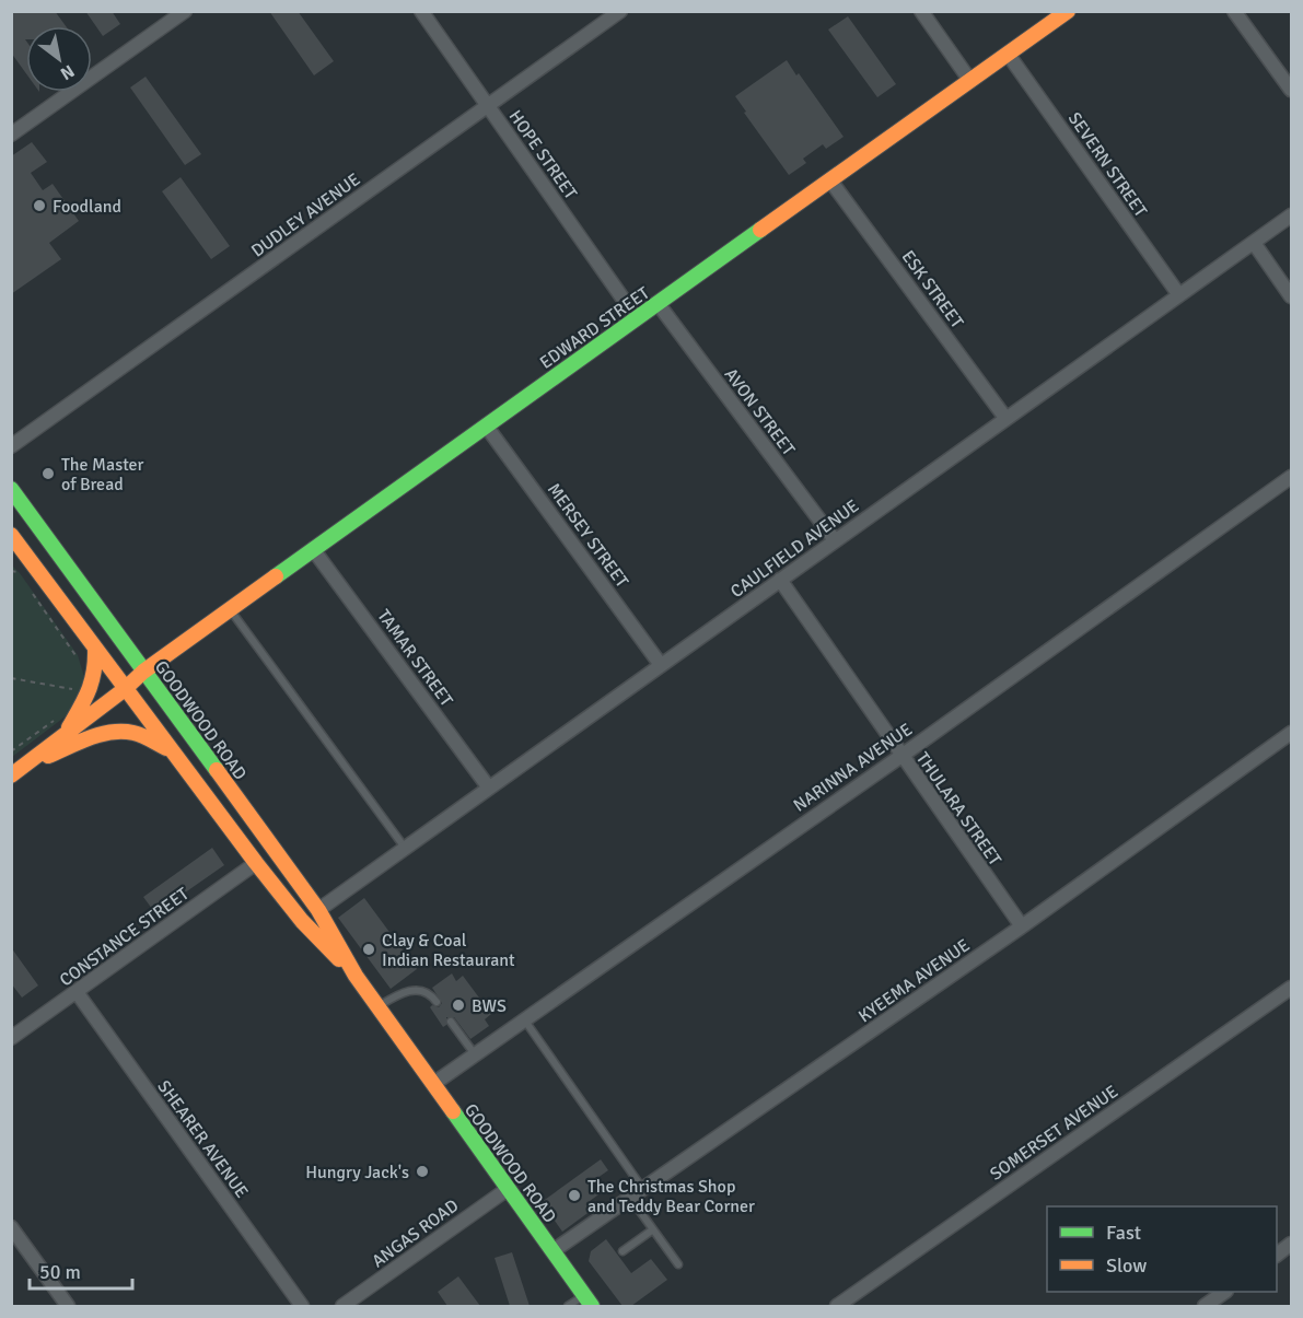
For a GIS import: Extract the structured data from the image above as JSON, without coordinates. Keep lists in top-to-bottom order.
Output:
{
  "streets": {
    "main road": ["EDWARD STREET", "GOODWOOD ROAD"],
    "street": [
      "HOPE STREET",
      "SEVERN STREET",
      "DUDLEY AVENUE",
      "ESK STREET",
      "AVON STREET",
      "MERSEY STREET",
      "CAULFIELD AVENUE",
      "TAMAR STREET",
      "NARINNA AVENUE",
      "THULARA STREET",
      "CONSTANCE STREET",
      "KYEEMA AVENUE",
      "SOMERSET AVENUE",
      "SHEARER AVENUE",
      "ANGAS ROAD"
    ]
  },
  "crossings": [
    ["HOPE STREET", "DUDLEY AVENUE"],
    ["HOPE STREET", "EDWARD STREET"],
    ["SEVERN STREET", "EDWARD STREET"],
    ["SEVERN STREET", "CAULFIELD AVENUE"],
    ["ESK STREET", "EDWARD STREET"],
    ["ESK STREET", "CAULFIELD AVENUE"],
    ["EDWARD STREET", "AVON STREET"],
    ["EDWARD STREET", "MERSEY STREET"],
    ["EDWARD STREET", "TAMAR STREET"],
    ["EDWARD STREET", "GOODWOOD ROAD"],
    ["AVON STREET", "CAULFIELD AVENUE"],
    ["MERSEY STREET", "CAULFIELD AVENUE"],
    ["CAULFIELD AVENUE", "TAMAR STREET"],
    ["CAULFIELD AVENUE", "GOODWOOD ROAD"],
    ["CAULFIELD AVENUE", "THULARA STREET"],
    ["GOODWOOD ROAD", "NARINNA AVENUE"],
    ["GOODWOOD ROAD", "CONSTANCE STREET"],
    ["GOODWOOD ROAD", "KYEEMA AVENUE"],
    ["GOODWOOD ROAD", "ANGAS ROAD"],
    ["NARINNA AVENUE", "THULARA STREET"],
    ["THULARA STREET", "KYEEMA AVENUE"],
    ["CONSTANCE STREET", "SHEARER AVENUE"]
  ],
  "places": [
    "Foodland",
    "The Master of Bread",
    "Clay & Coal Indian Restaurant",
    "BWS",
    "Hungry Jack's",
    "The Christmas Shop and Teddy Bear Corner"
  ],
  "legend": ["Fast", "Slow"],
  "scale_bar": "50 m",
  "north": "bottom right"
}
